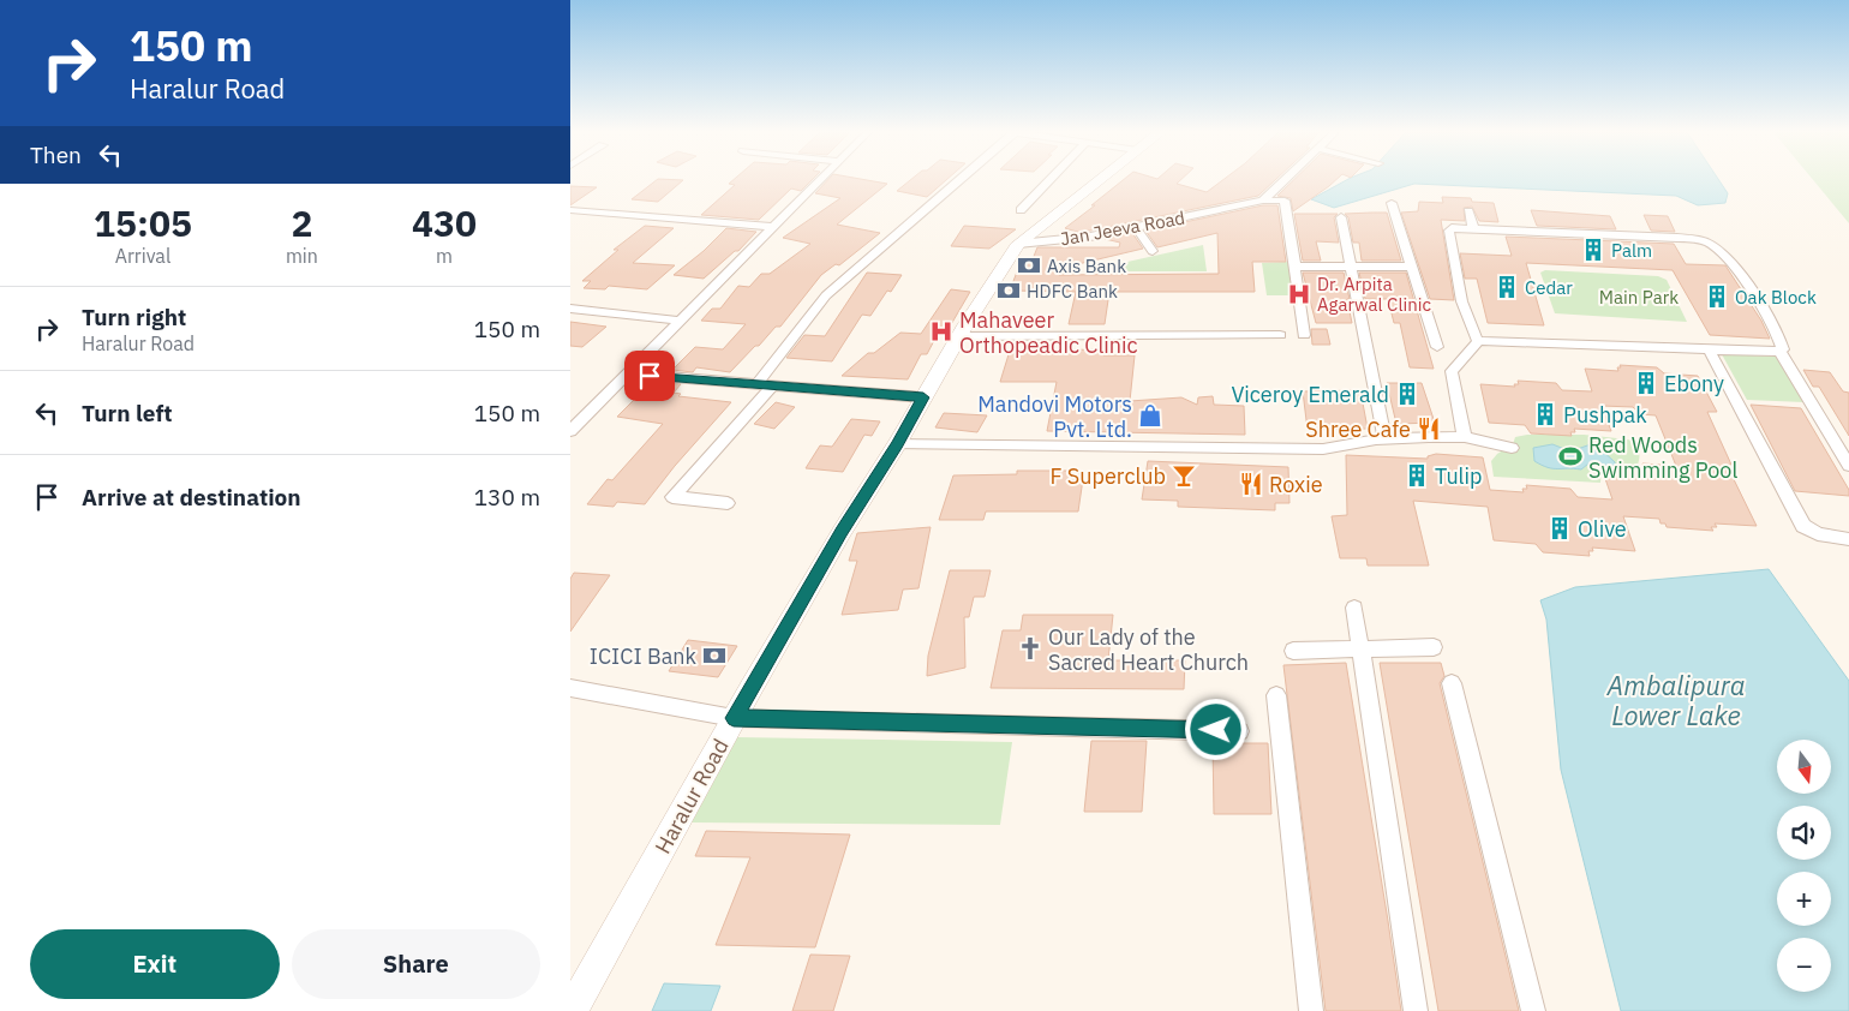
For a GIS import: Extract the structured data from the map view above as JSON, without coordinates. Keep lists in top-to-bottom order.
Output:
{
  "streets": {
    "street": ["Jan Jeeva Road", "Haralur Road"]
  },
  "crossings": [
    ["Jan Jeeva Road", "Haralur Road"]
  ],
  "water": ["Ambalipura Lower Lake"],
  "parks": ["Main Park"],
  "places": {
    "building": [
      "Palm",
      "Cedar",
      "Oak Block",
      "Ebony",
      "Viceroy Emerald",
      "Pushpak",
      "Tulip",
      "Olive"
    ],
    "bank": ["Axis Bank", "HDFC Bank", "ICICI Bank"],
    "hospital": ["Dr. Arpita Agarwal Clinic", "Mahaveer Orthopeadic Clinic"],
    "shop": ["Mandovi Motors Pvt. Ltd."],
    "restaurant": ["Shree Cafe", "Roxie"],
    "sports": ["Red Woods Swimming Pool"],
    "bar": ["F Superclub"],
    "church": ["Our Lady of the Sacred Heart Church"]
  },
  "north": "bottom",
  "page": {
    "turn": ["150 m", "Haralur Road"],
    "then": "Then",
    "eta": [
      "15:05",
      "Arrival",
      "2",
      "min",
      "430",
      "m"
    ],
    "list": [
      {
        "name": "Turn right",
        "note": "Haralur Road",
        "value": "150 m"
      },
      {
        "name": "Turn left",
        "value": "150 m"
      },
      {
        "name": "Arrive at destination",
        "value": "130 m"
      }
    ],
    "map_buttons": ["+", "−"],
    "buttons": ["Exit", "Share"]
  }
}
